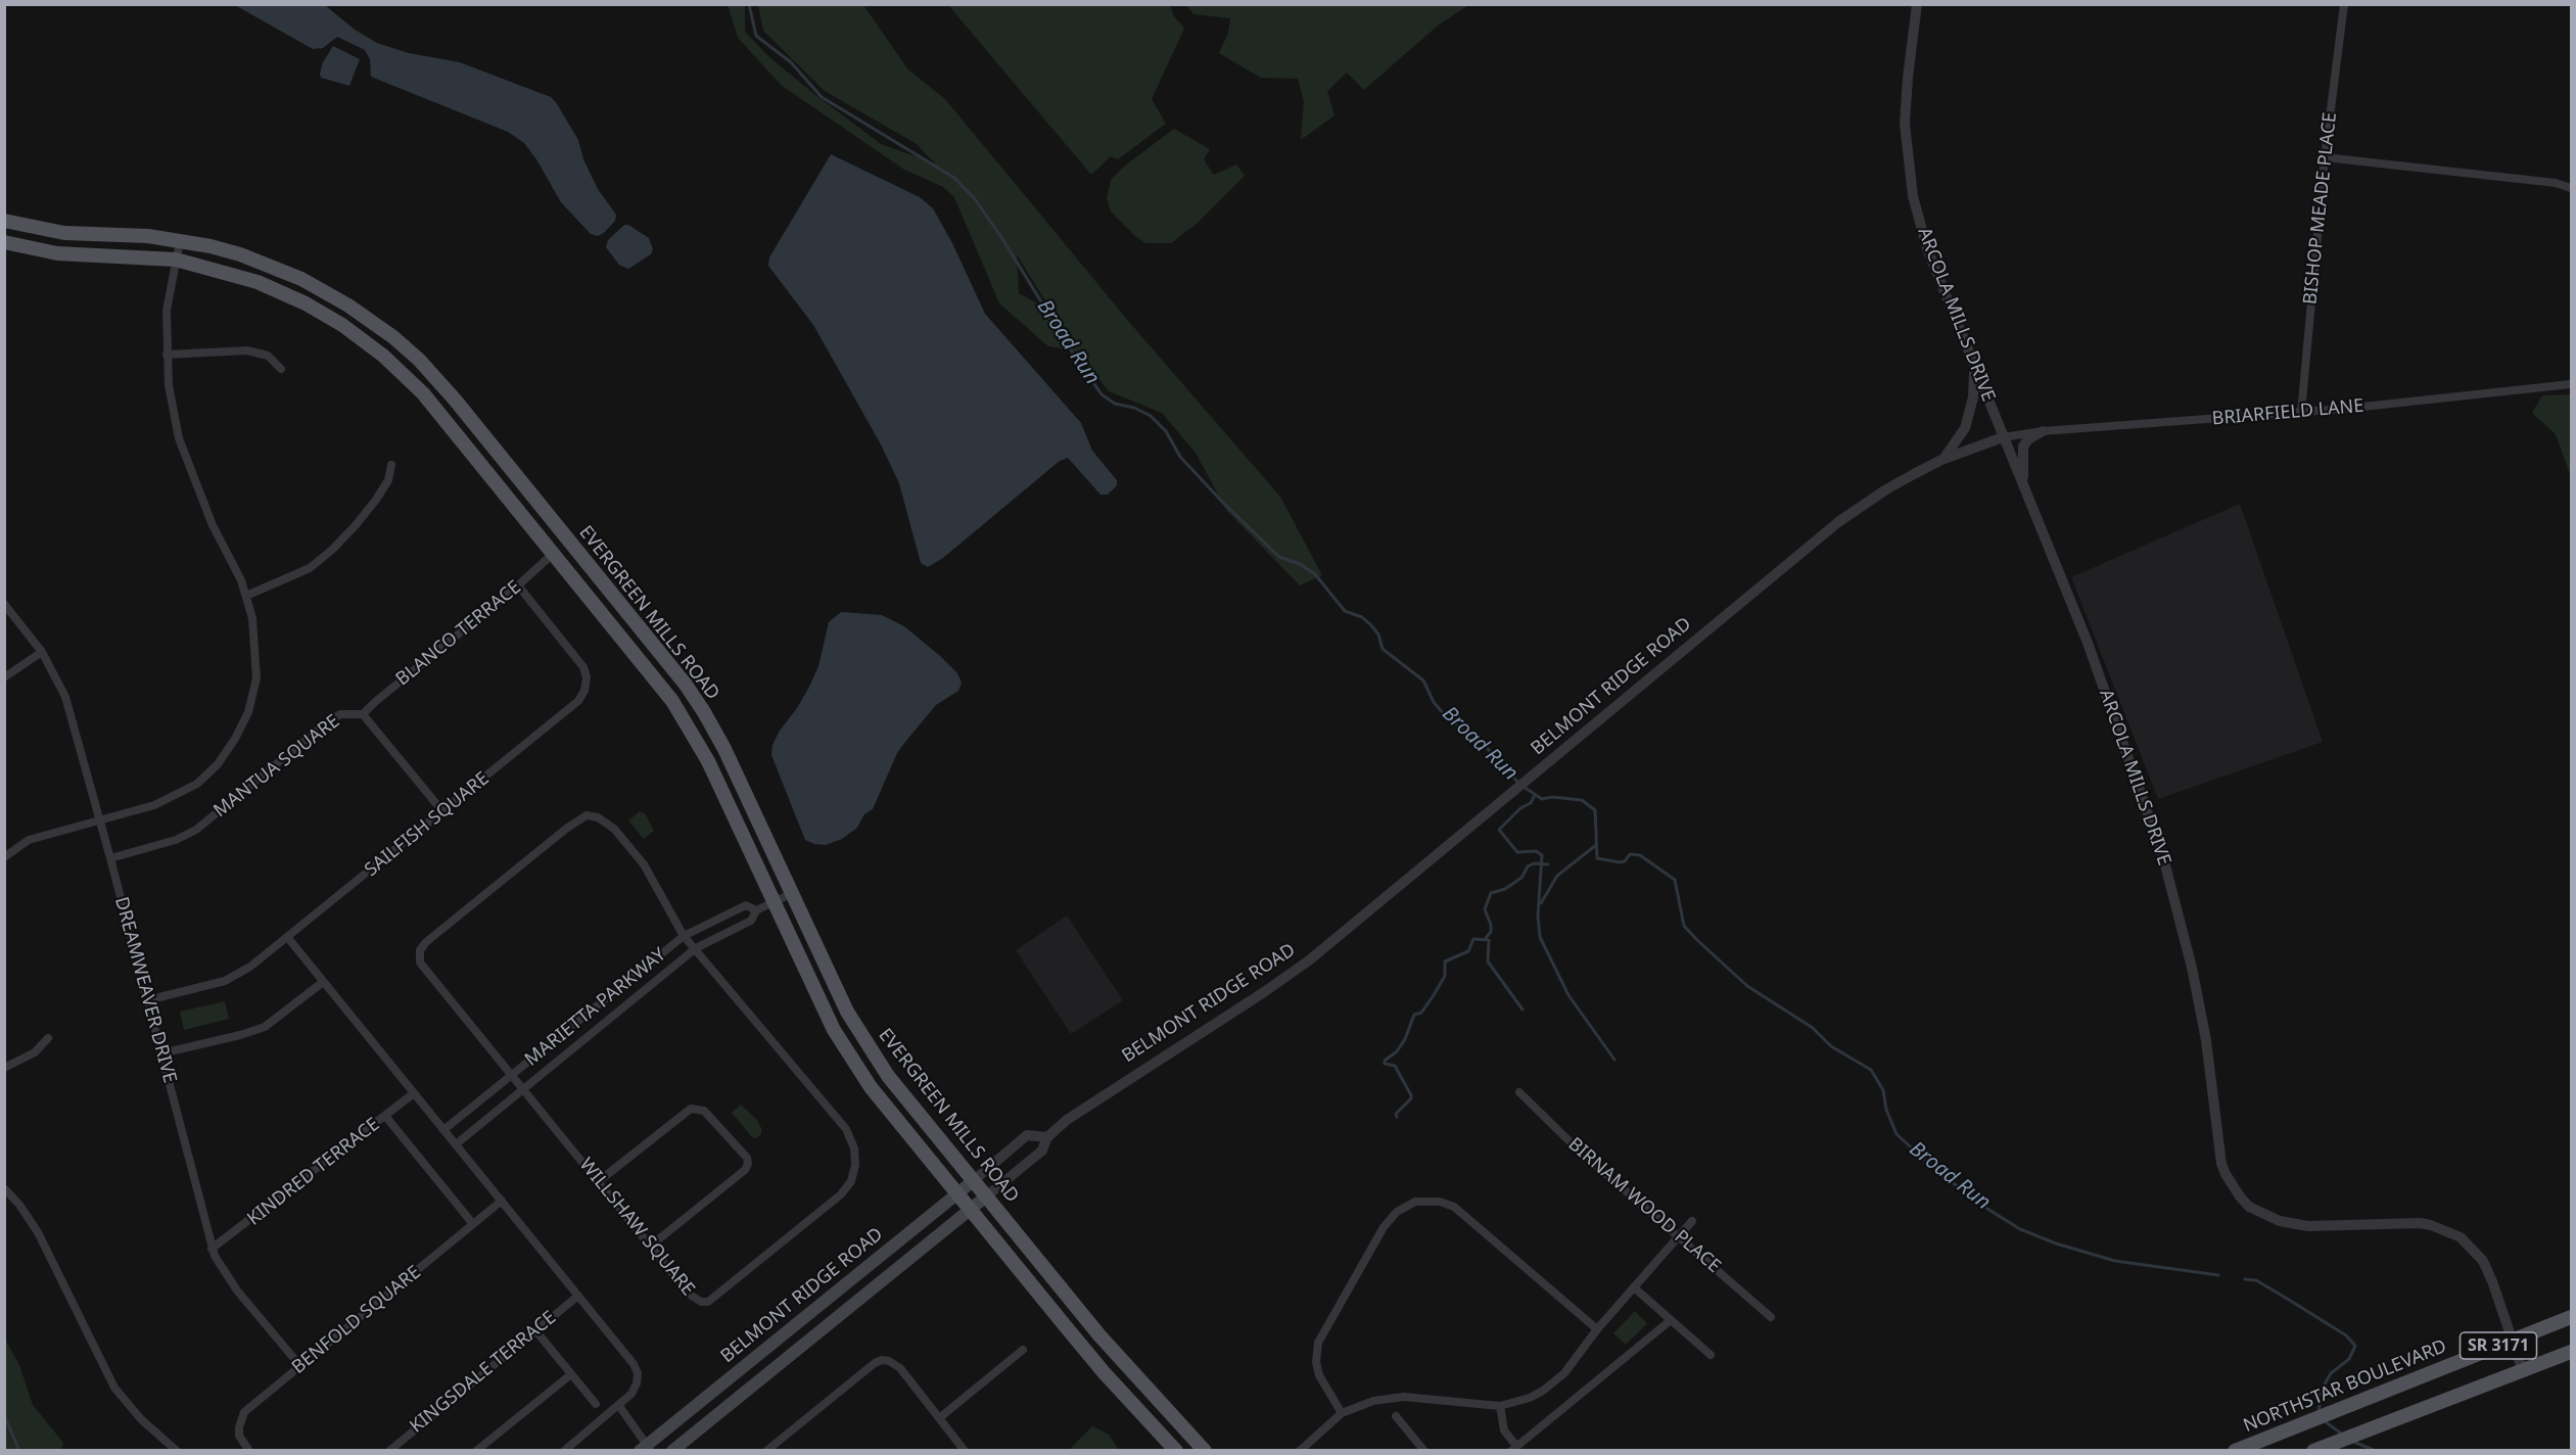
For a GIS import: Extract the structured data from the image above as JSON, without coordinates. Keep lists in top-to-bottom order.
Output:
{
  "streets": {
    "main road": [
      "EVERGREEN MILLS ROAD",
      "BELMONT RIDGE ROAD",
      "SR 3171",
      "NORTHSTAR BOULEVARD"
    ],
    "street": [
      "BISHOP MEADE PLACE",
      "ARCOLA MILLS DRIVE",
      "BRIARFIELD LANE",
      "BLANCO TERRACE",
      "MANTUA SQUARE",
      "SAILFISH SQUARE",
      "DREAMWEAVER DRIVE",
      "MARIETTA PARKWAY",
      "KINDRED TERRACE",
      "BIRNAM WOOD PLACE",
      "WILLSHAW SQUARE",
      "BENFOLD SQUARE",
      "KINGSDALE TERRACE"
    ]
  },
  "crossings": [
    ["BISHOP MEADE PLACE", "BRIARFIELD LANE"],
    ["ARCOLA MILLS DRIVE", "BRIARFIELD LANE"],
    ["ARCOLA MILLS DRIVE", "BELMONT RIDGE ROAD"],
    ["ARCOLA MILLS DRIVE", "SR 3171"],
    ["ARCOLA MILLS DRIVE", "NORTHSTAR BOULEVARD"],
    ["BRIARFIELD LANE", "BELMONT RIDGE ROAD"],
    ["EVERGREEN MILLS ROAD", "BLANCO TERRACE"],
    ["EVERGREEN MILLS ROAD", "BELMONT RIDGE ROAD"],
    ["EVERGREEN MILLS ROAD", "MARIETTA PARKWAY"],
    ["BLANCO TERRACE", "MANTUA SQUARE"],
    ["BLANCO TERRACE", "SAILFISH SQUARE"],
    ["MANTUA SQUARE", "SAILFISH SQUARE"],
    ["MANTUA SQUARE", "DREAMWEAVER DRIVE"],
    ["SAILFISH SQUARE", "DREAMWEAVER DRIVE"],
    ["DREAMWEAVER DRIVE", "KINDRED TERRACE"],
    ["DREAMWEAVER DRIVE", "BENFOLD SQUARE"],
    ["MARIETTA PARKWAY", "WILLSHAW SQUARE"]
  ],
  "water": ["Broad Run"]
}
